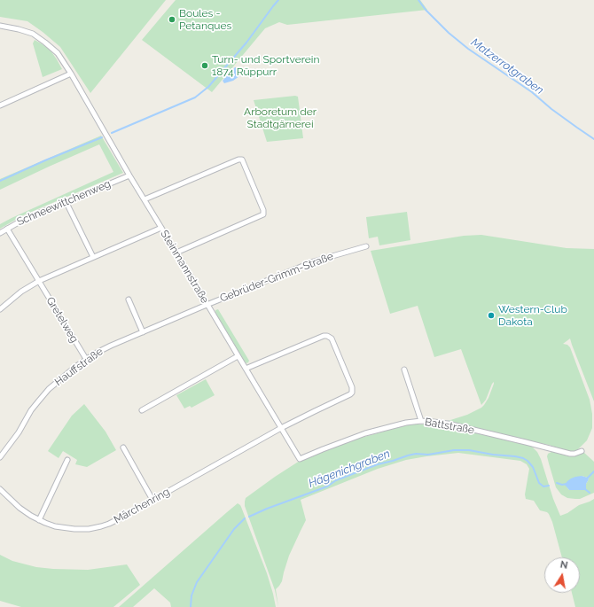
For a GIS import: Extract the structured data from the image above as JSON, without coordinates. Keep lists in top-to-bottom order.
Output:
{
  "streets": {
    "street": [
      "Schneewittchenweg",
      "Steinmannstraße",
      "Gebrüder-Grimm-Straße",
      "Gretelweg",
      "Hauffstraße",
      "Battstraße",
      "Märchenring"
    ]
  },
  "crossings": [
    ["Schneewittchenweg", "Steinmannstraße"],
    ["Schneewittchenweg", "Gretelweg"],
    ["Steinmannstraße", "Gebrüder-Grimm-Straße"],
    ["Steinmannstraße", "Hauffstraße"],
    ["Steinmannstraße", "Battstraße"],
    ["Steinmannstraße", "Märchenring"],
    ["Gebrüder-Grimm-Straße", "Hauffstraße"],
    ["Gretelweg", "Hauffstraße"]
  ],
  "water": ["Matzerrotgraben", "Hägenichgraben"],
  "parks": ["Arboretum der Stadtgärnerei"],
  "places": ["Boules - Petanques", "Turn- und Sportverein 1874 Rüppurr", "Western-Club Dakota"],
  "north": "top"
}
